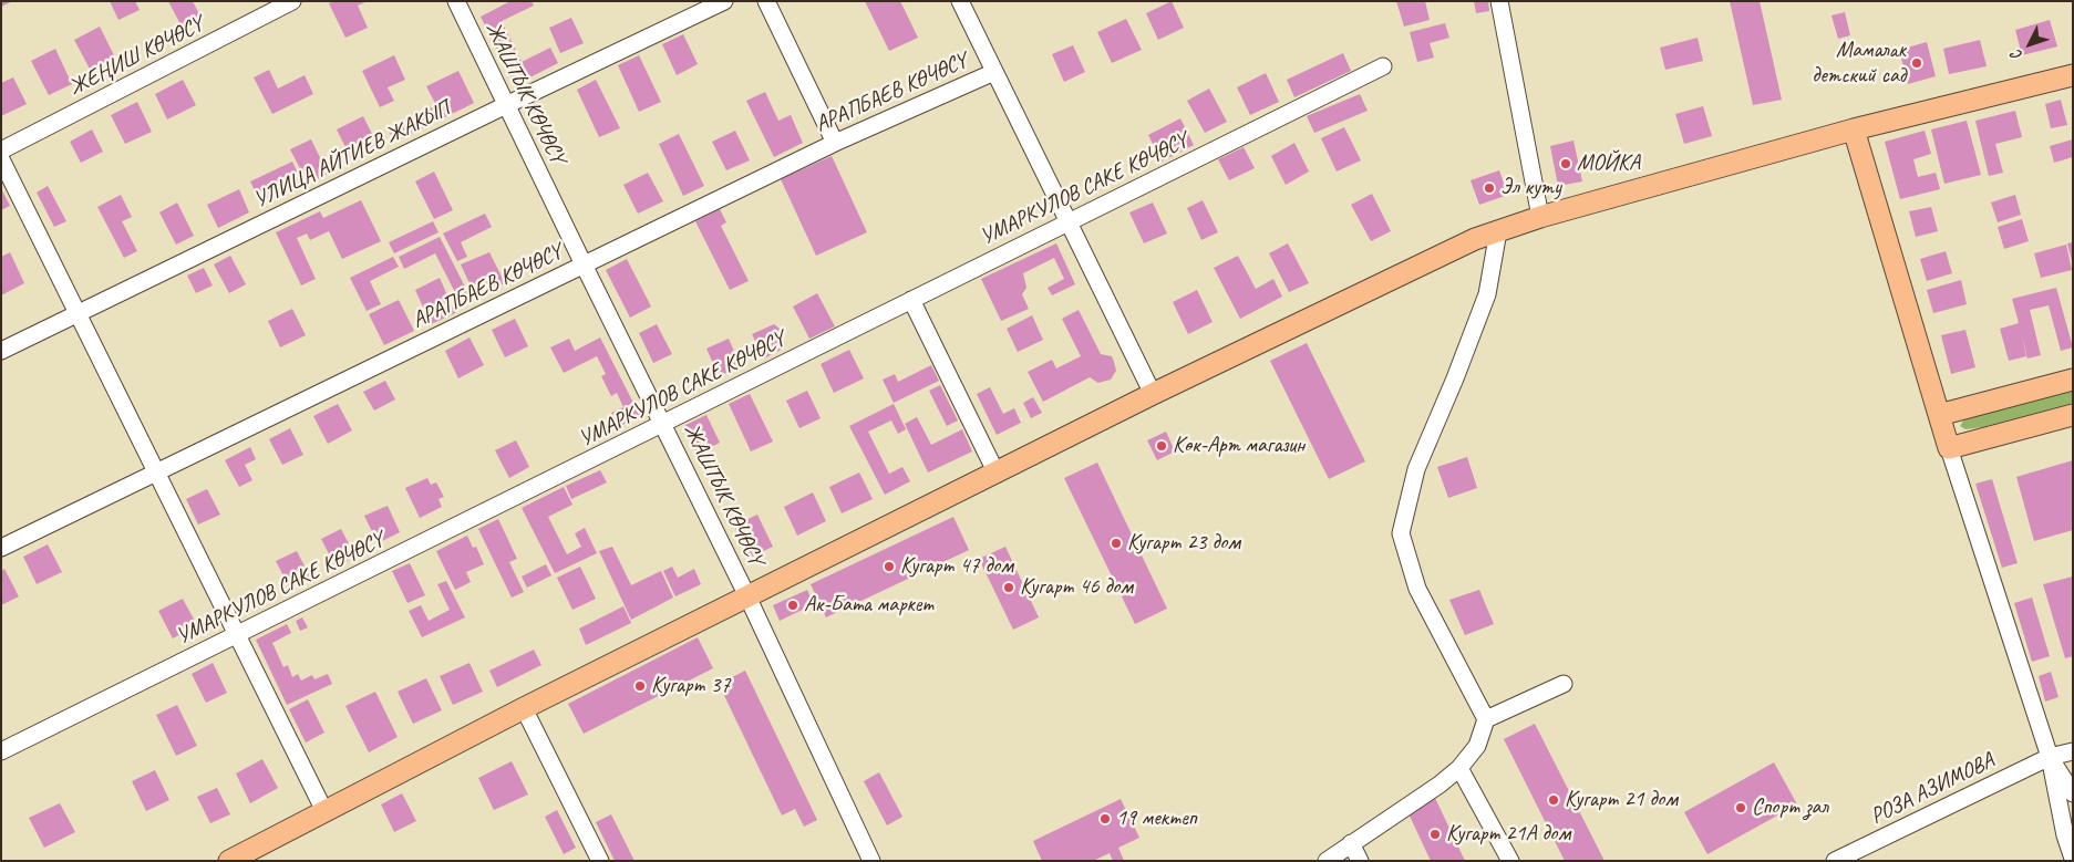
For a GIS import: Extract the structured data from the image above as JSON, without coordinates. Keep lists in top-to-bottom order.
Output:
{
  "streets": {
    "street": [
      "ЖЕҢИШ КӨЧӨСҮ",
      "ЖАШТЫК КӨЧӨСҮ",
      "АРАПБАЕВ КӨЧӨСҮ",
      "УЛИЦА АЙТИЕВ ЖАКЫП",
      "УМАРКУЛОВ САКЕ КӨЧӨСҮ",
      "РОЗА АЗИМОВА"
    ]
  },
  "crossings": [
    ["ЖАШТЫК КӨЧӨСҮ", "АРАПБАЕВ КӨЧӨСҮ"],
    ["ЖАШТЫК КӨЧӨСҮ", "УЛИЦА АЙТИЕВ ЖАКЫП"],
    ["ЖАШТЫК КӨЧӨСҮ", "УМАРКУЛОВ САКЕ КӨЧӨСҮ"]
  ],
  "places": [
    "Мамалак детский сад",
    "МОЙКА",
    "Эл куту",
    "Көк-Арт магазин",
    "Кугарт 23 дом",
    "Кугарт 47 дом",
    "Кугарт 46 дом",
    "Ак-Бата маркет",
    "Кугарт 37",
    "Кугарт 21 дом",
    "Спорт зал",
    "19 мектеп",
    "Кугарт 21А дом"
  ],
  "north": "bottom left"
}
